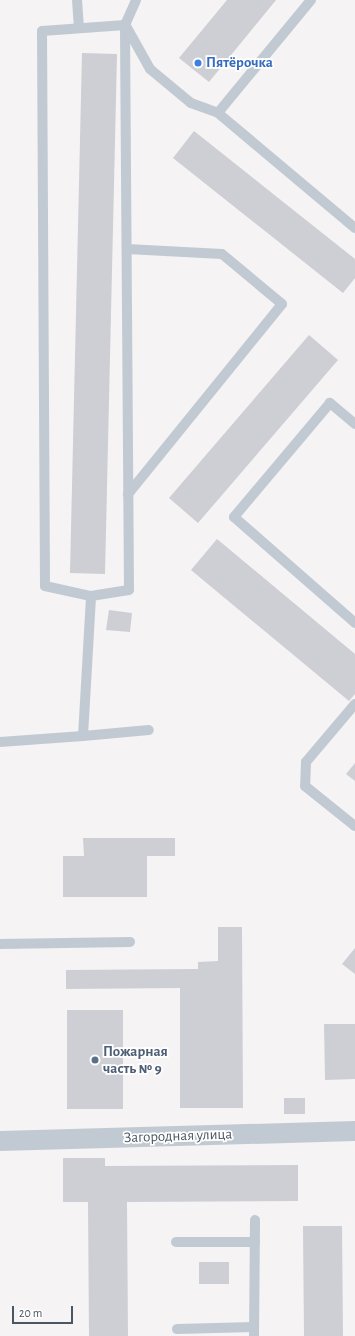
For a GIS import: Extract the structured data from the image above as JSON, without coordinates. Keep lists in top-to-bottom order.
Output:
{
  "streets": {
    "street": ["Загородная улица"]
  },
  "places": ["Пятёрочка", "Пожарная часть № 9"],
  "scale_bar": "20 m"
}
